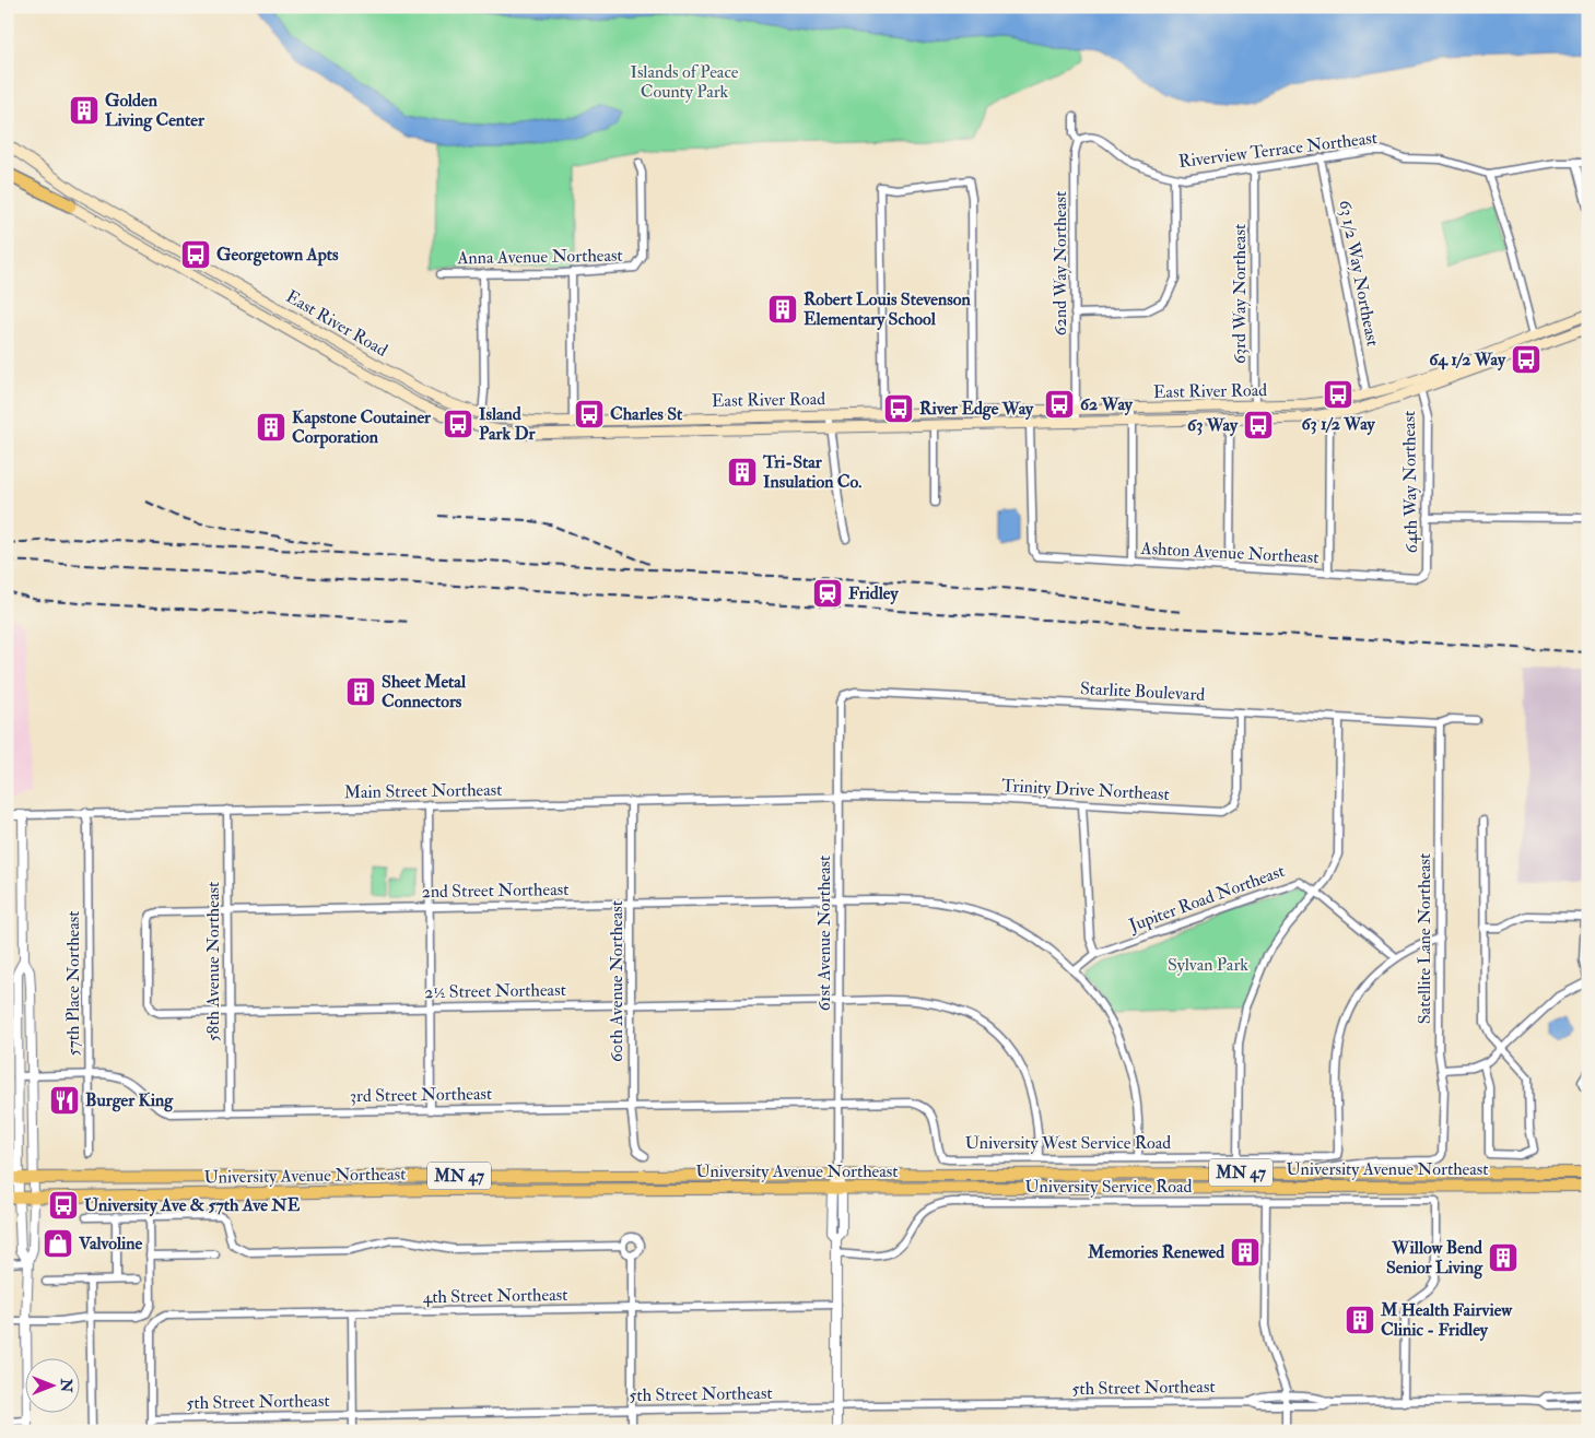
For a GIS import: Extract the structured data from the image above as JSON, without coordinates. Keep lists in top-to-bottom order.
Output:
{
  "streets": {
    "main road": ["East River Road", "University Avenue Northeast", "MN 47"],
    "street": [
      "Riverview Terrace Northeast",
      "Anna Avenue Northeast",
      "62nd Way Northeast",
      "63 1/2 Way Northeast",
      "63rd Way Northeast",
      "64th Way Northeast",
      "Ashton Avenue Northeast",
      "Starlite Boulevard",
      "Trinity Drive Northeast",
      "Main Street Northeast",
      "2nd Street Northeast",
      "Jupiter Road Northeast",
      "61st Avenue Northeast",
      "Satellite Lane Northeast",
      "58th Avenue Northeast",
      "60th Avenue Northeast",
      "57th Place Northeast",
      "2½ Street Northeast",
      "3rd Street Northeast",
      "University West Service Road",
      "University Service Road",
      "4th Street Northeast",
      "5th Street Northeast"
    ]
  },
  "crossings": [
    ["Riverview Terrace Northeast", "62nd Way Northeast"],
    ["Riverview Terrace Northeast", "63 1/2 Way Northeast"],
    ["Riverview Terrace Northeast", "63rd Way Northeast"],
    ["62nd Way Northeast", "East River Road"],
    ["63 1/2 Way Northeast", "East River Road"],
    ["63rd Way Northeast", "East River Road"],
    ["East River Road", "64th Way Northeast"],
    ["East River Road", "Ashton Avenue Northeast"],
    ["64th Way Northeast", "Ashton Avenue Northeast"],
    ["Starlite Boulevard", "Trinity Drive Northeast"],
    ["Starlite Boulevard", "61st Avenue Northeast"],
    ["Starlite Boulevard", "Satellite Lane Northeast"],
    ["Trinity Drive Northeast", "Main Street Northeast"],
    ["Trinity Drive Northeast", "61st Avenue Northeast"],
    ["Main Street Northeast", "61st Avenue Northeast"],
    ["Main Street Northeast", "58th Avenue Northeast"],
    ["Main Street Northeast", "60th Avenue Northeast"],
    ["Main Street Northeast", "57th Place Northeast"],
    ["2nd Street Northeast", "Jupiter Road Northeast"],
    ["2nd Street Northeast", "61st Avenue Northeast"],
    ["2nd Street Northeast", "58th Avenue Northeast"],
    ["2nd Street Northeast", "60th Avenue Northeast"],
    ["2nd Street Northeast", "2½ Street Northeast"],
    ["2nd Street Northeast", "University West Service Road"],
    ["Jupiter Road Northeast", "University West Service Road"],
    ["61st Avenue Northeast", "2½ Street Northeast"],
    ["61st Avenue Northeast", "3rd Street Northeast"],
    ["61st Avenue Northeast", "University West Service Road"],
    ["61st Avenue Northeast", "University Avenue Northeast"],
    ["61st Avenue Northeast", "University Service Road"],
    ["61st Avenue Northeast", "4th Street Northeast"],
    ["61st Avenue Northeast", "5th Street Northeast"],
    ["Satellite Lane Northeast", "University Avenue Northeast"],
    ["58th Avenue Northeast", "2½ Street Northeast"],
    ["58th Avenue Northeast", "3rd Street Northeast"],
    ["60th Avenue Northeast", "2½ Street Northeast"],
    ["60th Avenue Northeast", "3rd Street Northeast"],
    ["57th Place Northeast", "3rd Street Northeast"],
    ["2½ Street Northeast", "University West Service Road"],
    ["3rd Street Northeast", "University West Service Road"],
    ["University Service Road", "5th Street Northeast"],
    ["4th Street Northeast", "5th Street Northeast"]
  ],
  "parks": ["Islands of Peace County Park", "Sylvan Park"],
  "places": {
    "building": [
      "Golden Living Center",
      "Robert Louis Stevenson Elementary School",
      "Kapstone Coutainer Corporation",
      "Tri-Star Insulation Co.",
      "Sheet Metal Connectors",
      "Memories Renewed",
      "Willow Bend Senior Living",
      "M Health Fairview Clinic - Fridley"
    ],
    "bus stop": [
      "Georgetown Apts",
      "64 1/2 Way",
      "63 1/2 Way",
      "62 Way",
      "River Edge Way",
      "Charles St",
      "Island Park Dr",
      "63 Way",
      "University Ave & 57th Ave NE"
    ],
    "station": ["Fridley"],
    "restaurant": ["Burger King"],
    "shop": ["Valvoline"]
  },
  "north": "right"
}
